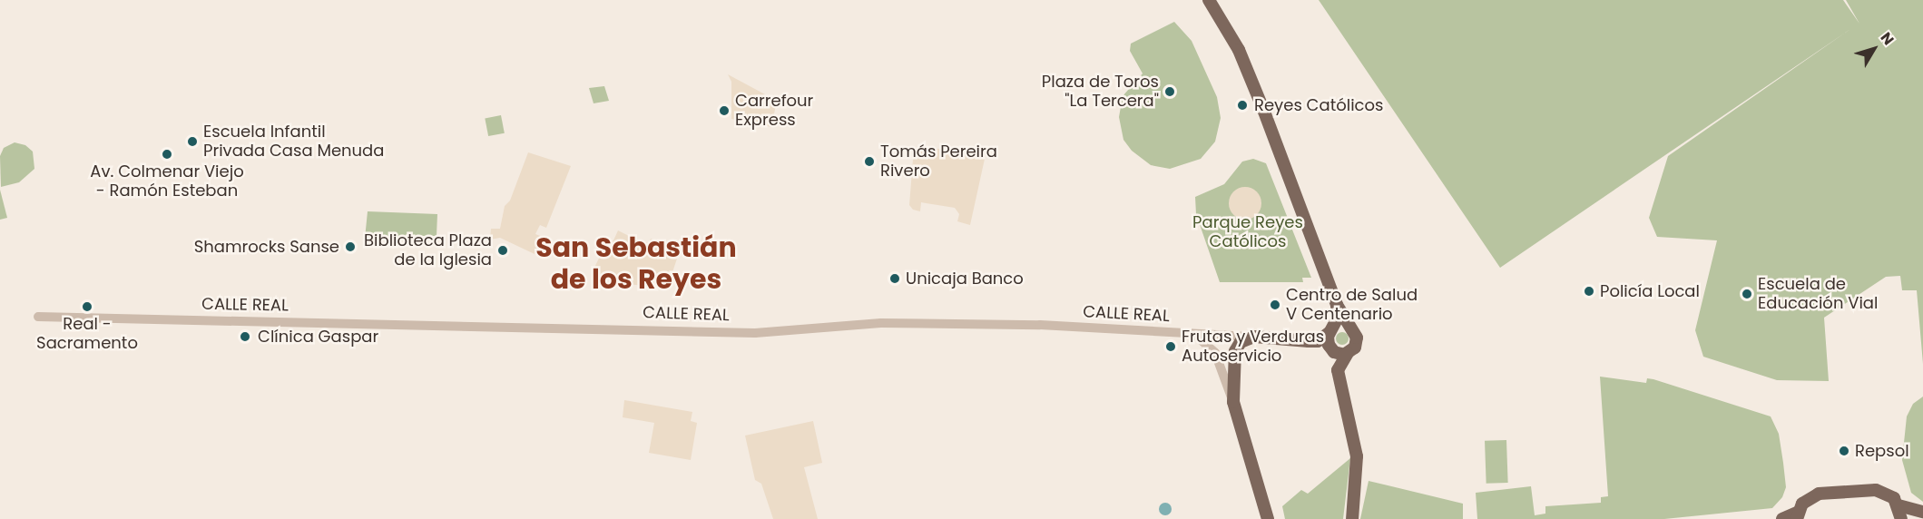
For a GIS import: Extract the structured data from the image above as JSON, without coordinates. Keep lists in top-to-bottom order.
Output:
{
  "streets": {
    "main road": ["CALLE REAL"]
  },
  "districts": ["San Sebastián de los Reyes"],
  "parks": ["Parque Reyes Católicos"],
  "places": [
    "Plaza de Toros \"La Tercera\"",
    "Reyes Católicos",
    "Carrefour Express",
    "Escuela Infantil Privada Casa Menuda",
    "Av. Colmenar Viejo - Ramón Esteban",
    "Tomás Pereira Rivero",
    "Shamrocks Sanse",
    "Biblioteca Plaza de la Iglesia",
    "Unicaja Banco",
    "Policía Local",
    "Escuela de Educación Vial",
    "Centro de Salud V Centenario",
    "Real - Sacramento",
    "Clínica Gaspar",
    "Frutas y Verduras Autoservicio",
    "Repsol"
  ],
  "north": "top right"
}
